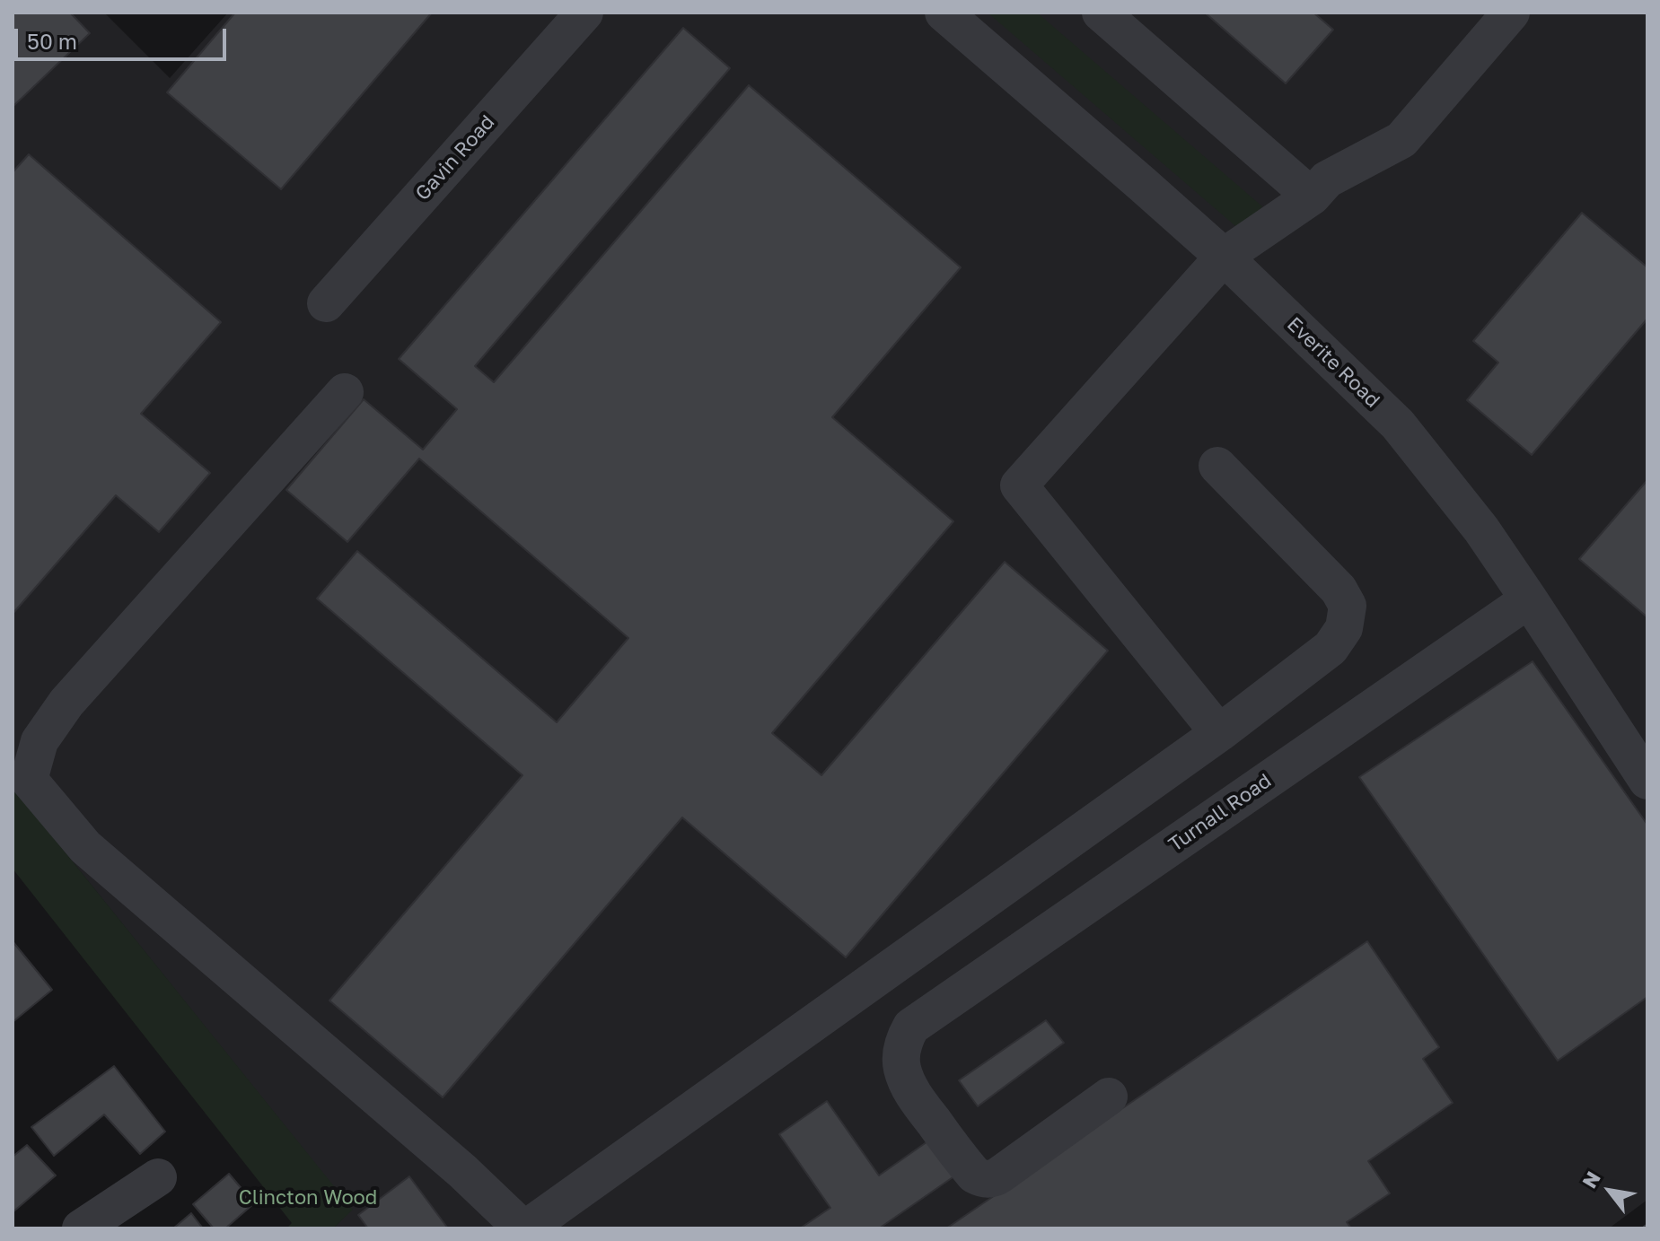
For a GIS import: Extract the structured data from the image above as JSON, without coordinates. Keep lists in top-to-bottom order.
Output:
{
  "streets": {
    "street": ["Gavin Road", "Everite Road", "Turnall Road"]
  },
  "crossings": [
    ["Everite Road", "Turnall Road"]
  ],
  "parks": ["Clincton Wood"],
  "scale_bar": "50 m",
  "north": "top left"
}
